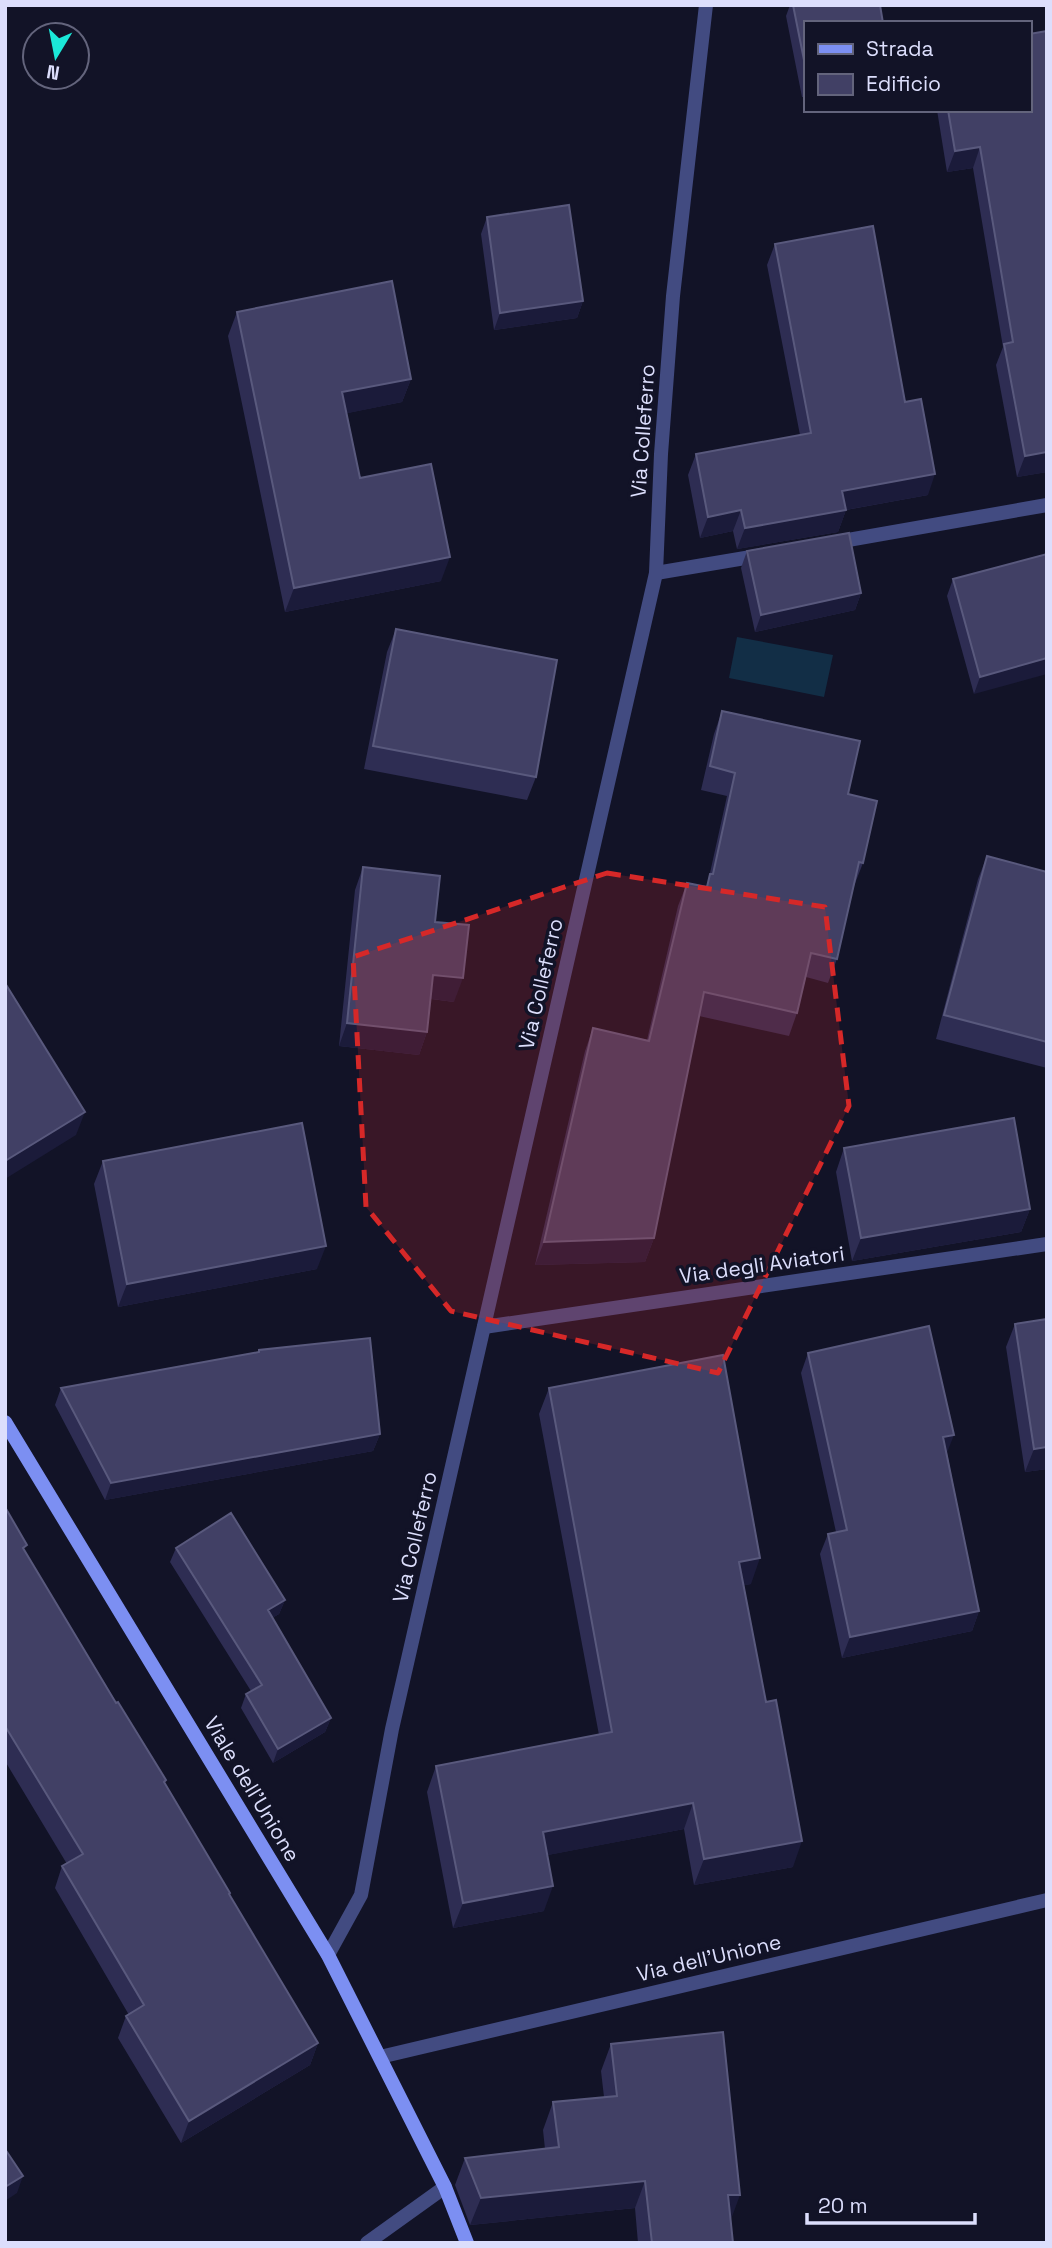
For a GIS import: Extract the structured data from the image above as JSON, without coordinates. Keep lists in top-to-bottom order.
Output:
{
  "streets": {
    "main road": ["Viale dell'Unione"],
    "street": ["Via Colleferro", "Via degli Aviatori", "Via dell'Unione"]
  },
  "crossings": [
    ["Via Colleferro", "Via degli Aviatori"],
    ["Via Colleferro", "Viale dell'Unione"],
    ["Viale dell'Unione", "Via dell'Unione"]
  ],
  "legend": ["Strada", "Edificio"],
  "scale_bar": "20 m",
  "north": "bottom"
}
